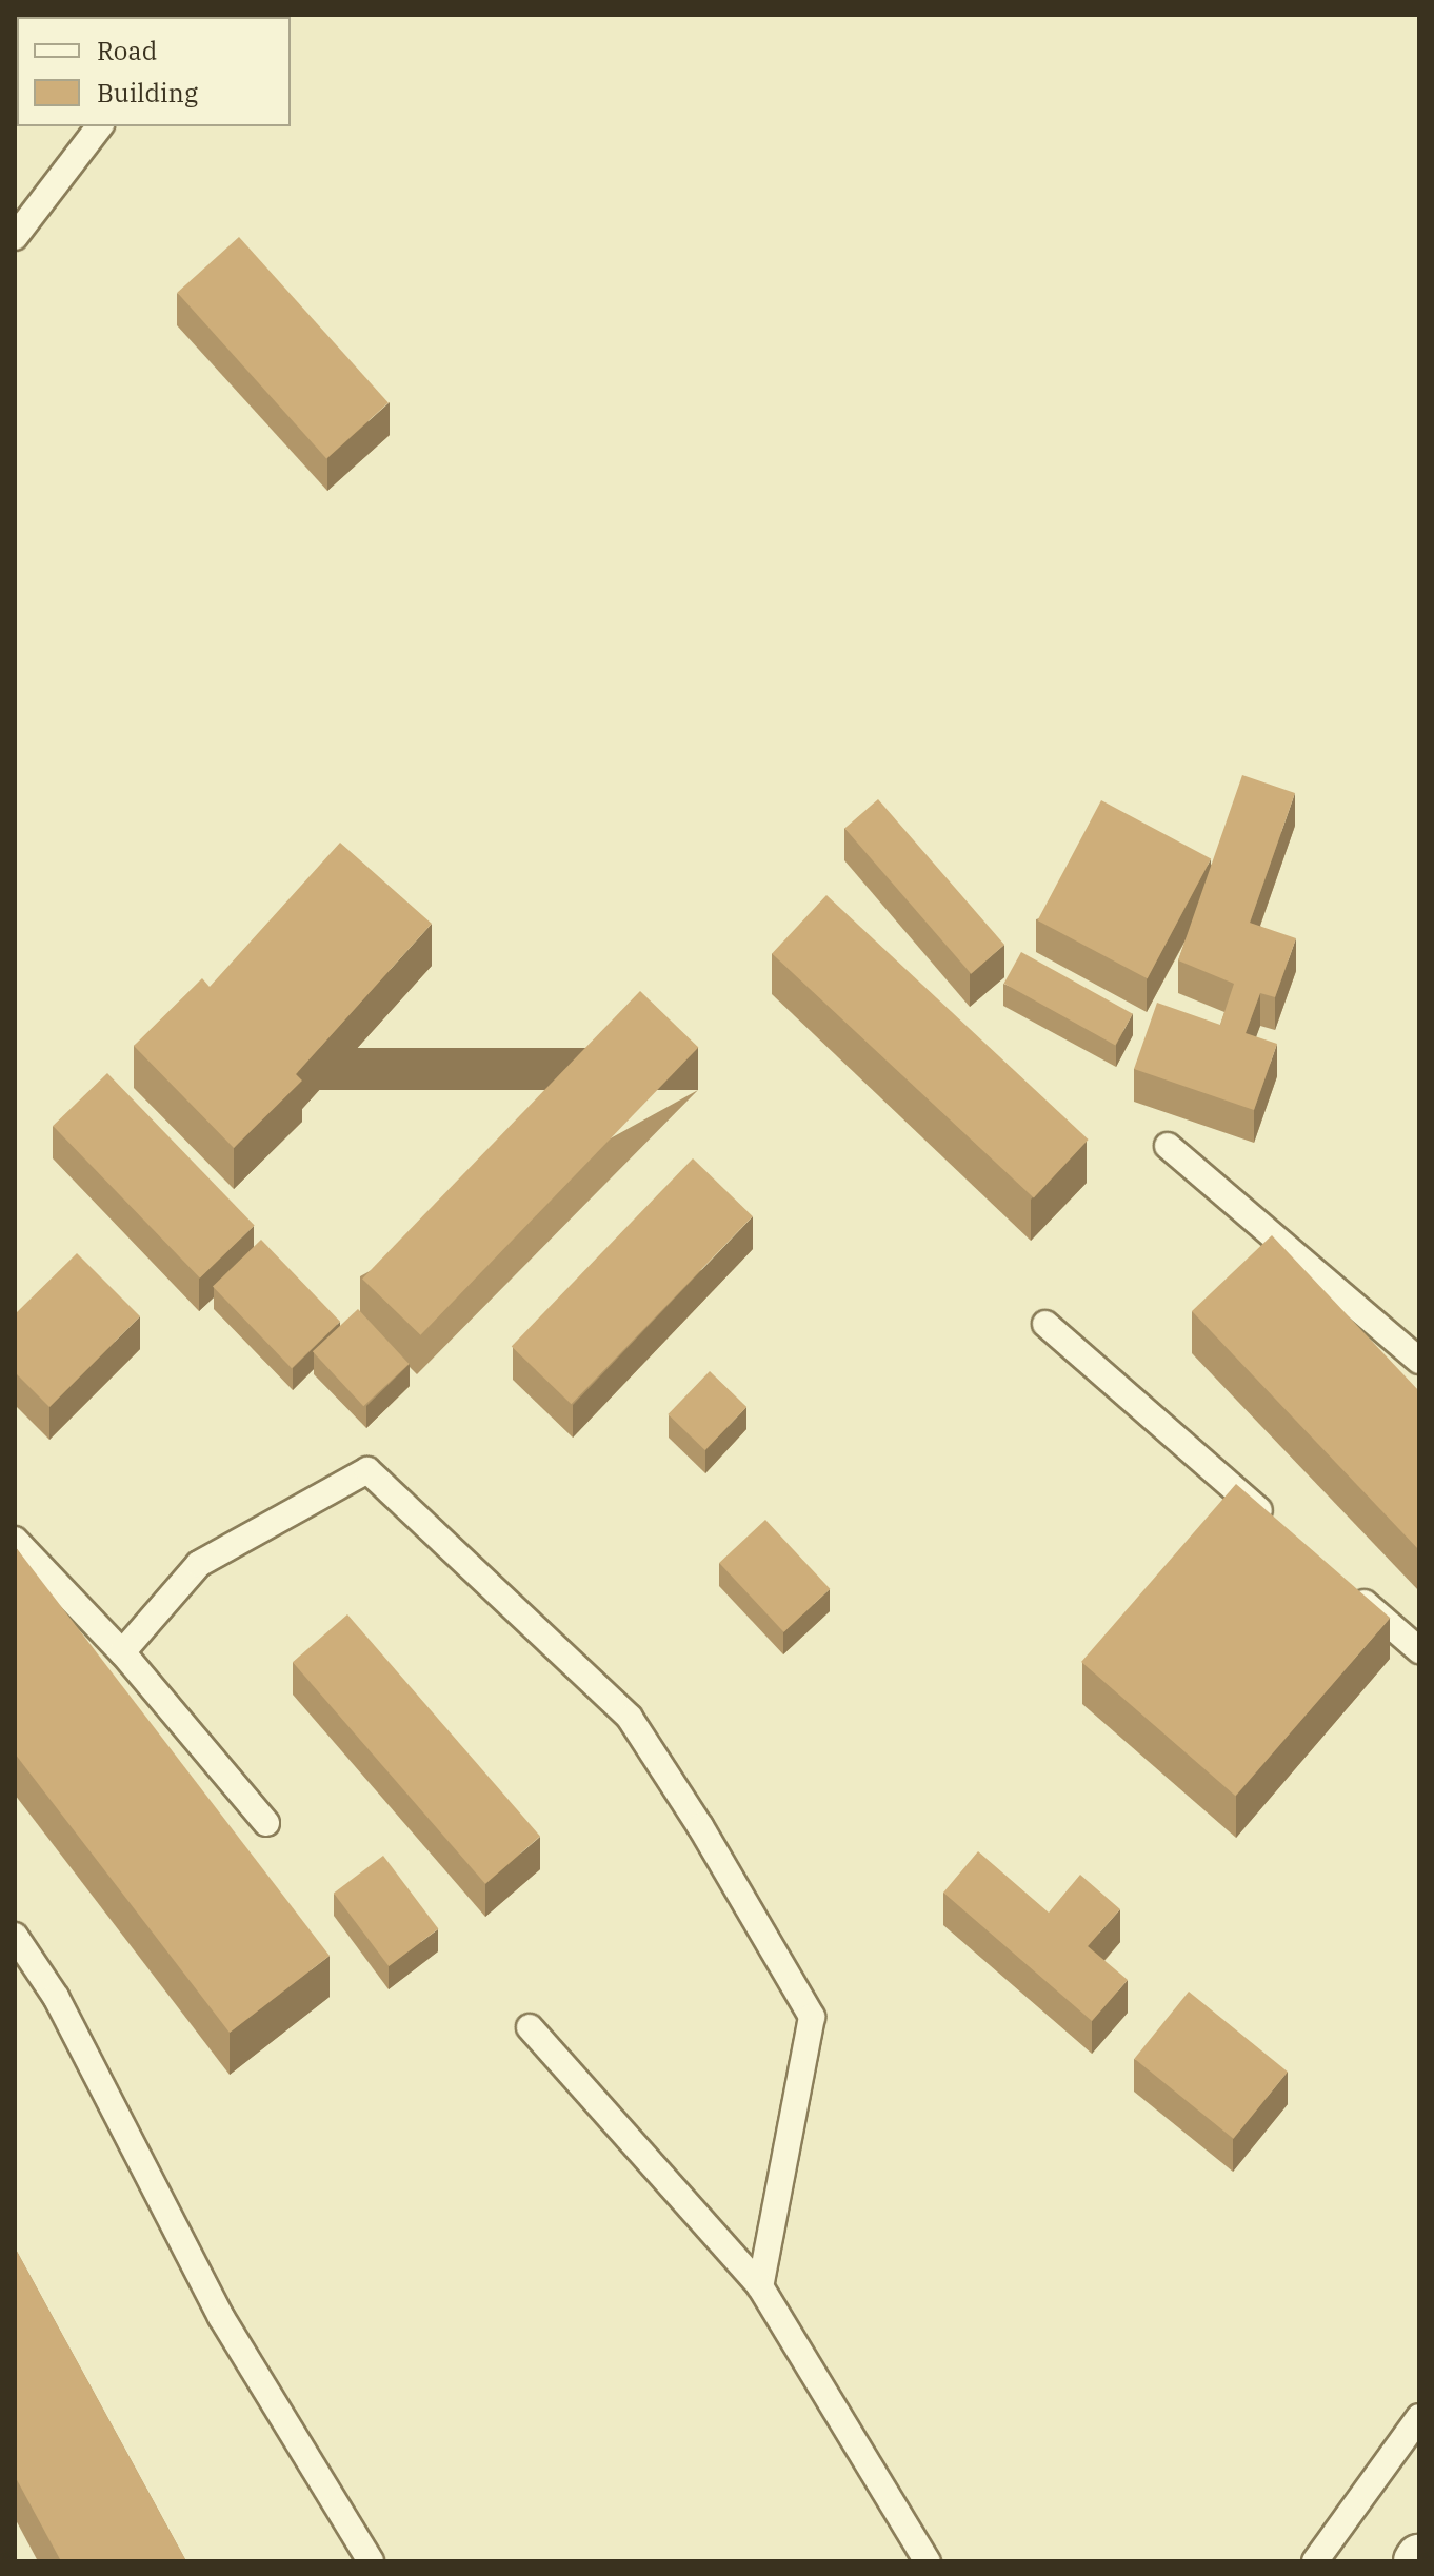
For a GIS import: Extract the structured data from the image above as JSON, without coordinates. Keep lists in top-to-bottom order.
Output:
{
  "legend": ["Road", "Building"]
}
